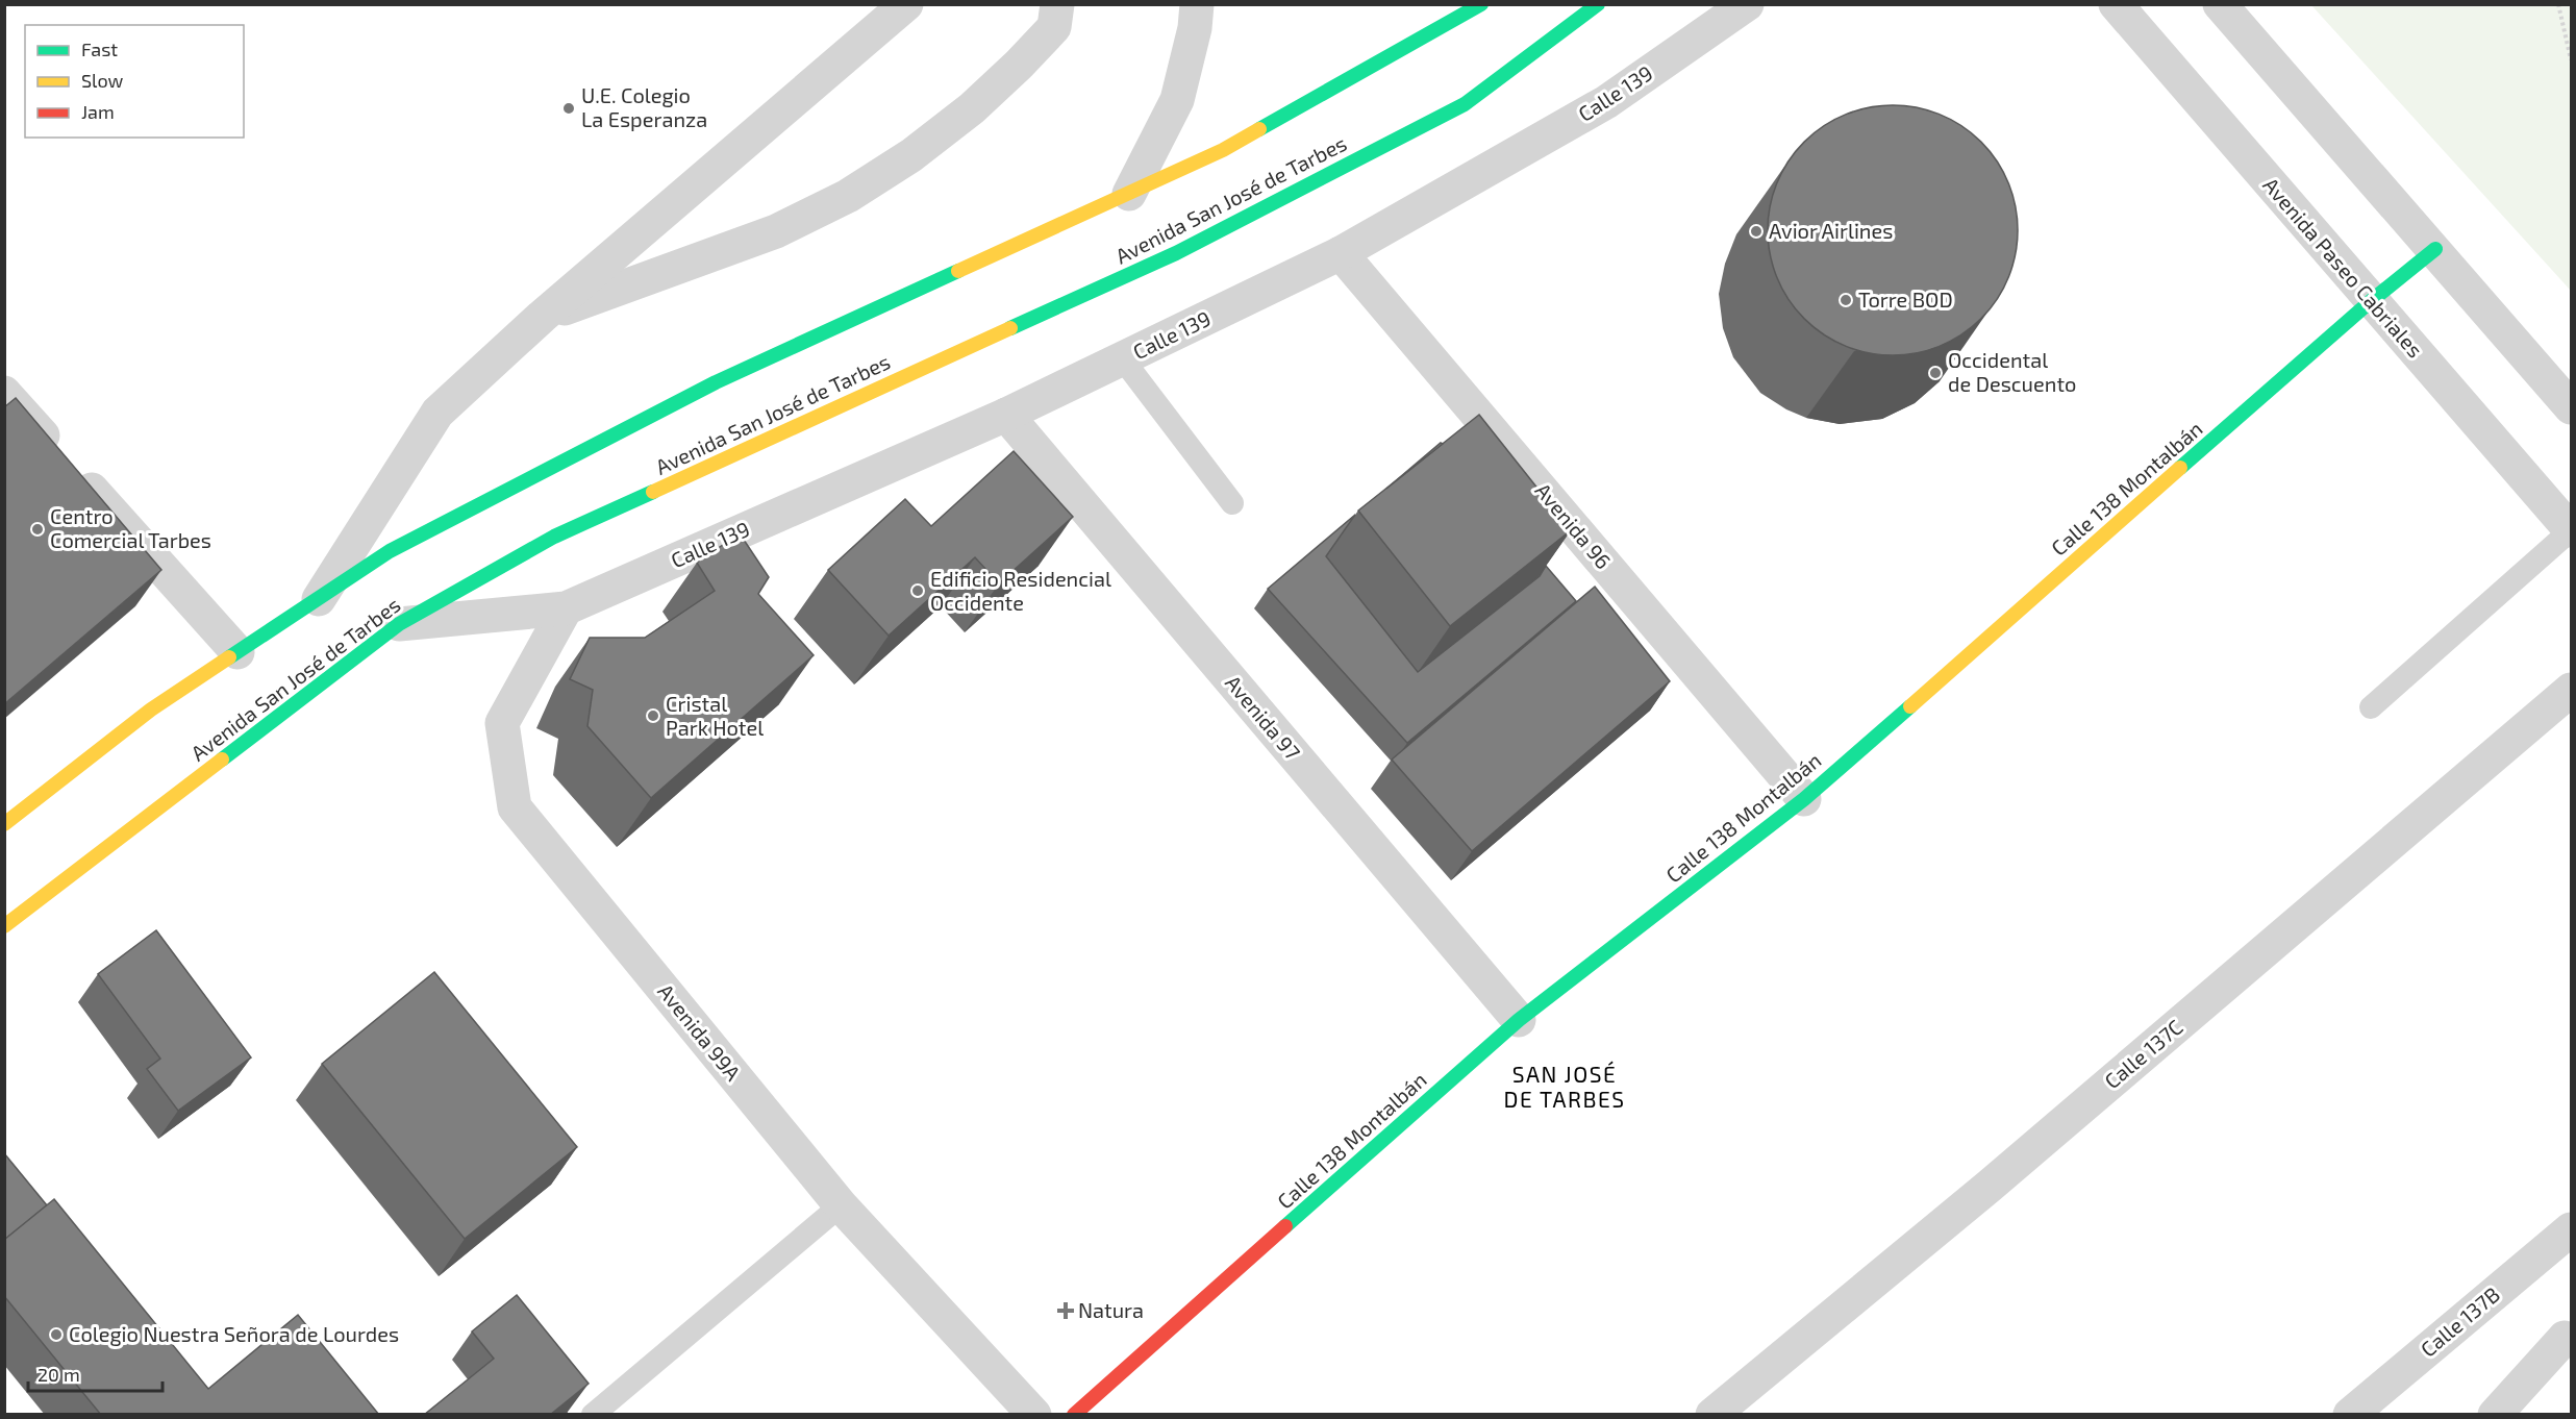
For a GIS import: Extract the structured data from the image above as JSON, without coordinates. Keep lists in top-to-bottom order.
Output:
{
  "streets": {
    "street": [
      "Calle 139",
      "Avenida San José de Tarbes",
      "Avenida Paseo Cabriales",
      "Calle 138 Montalbán",
      "Avenida 96",
      "Avenida 97",
      "Avenida 99A",
      "Calle 137C",
      "Calle 137B"
    ]
  },
  "crossings": [
    ["Calle 139", "Avenida San José de Tarbes"],
    ["Calle 139", "Avenida 96"],
    ["Calle 139", "Avenida 97"],
    ["Calle 139", "Avenida 99A"],
    ["Avenida Paseo Cabriales", "Calle 138 Montalbán"],
    ["Calle 138 Montalbán", "Avenida 96"],
    ["Calle 138 Montalbán", "Avenida 97"]
  ],
  "districts": ["SAN JOSÉ DE TARBES"],
  "places": {
    "other": [
      "U.E. Colegio La Esperanza",
      "Avior Airlines",
      "Torre BOD",
      "Occidental de Descuento",
      "Centro Comercial Tarbes",
      "Edificio Residencial Occidente",
      "Cristal Park Hotel",
      "Colegio Nuestra Señora de Lourdes"
    ],
    "health": ["Natura"]
  },
  "legend": ["Fast", "Slow", "Jam"],
  "scale_bar": "20 m"
}
